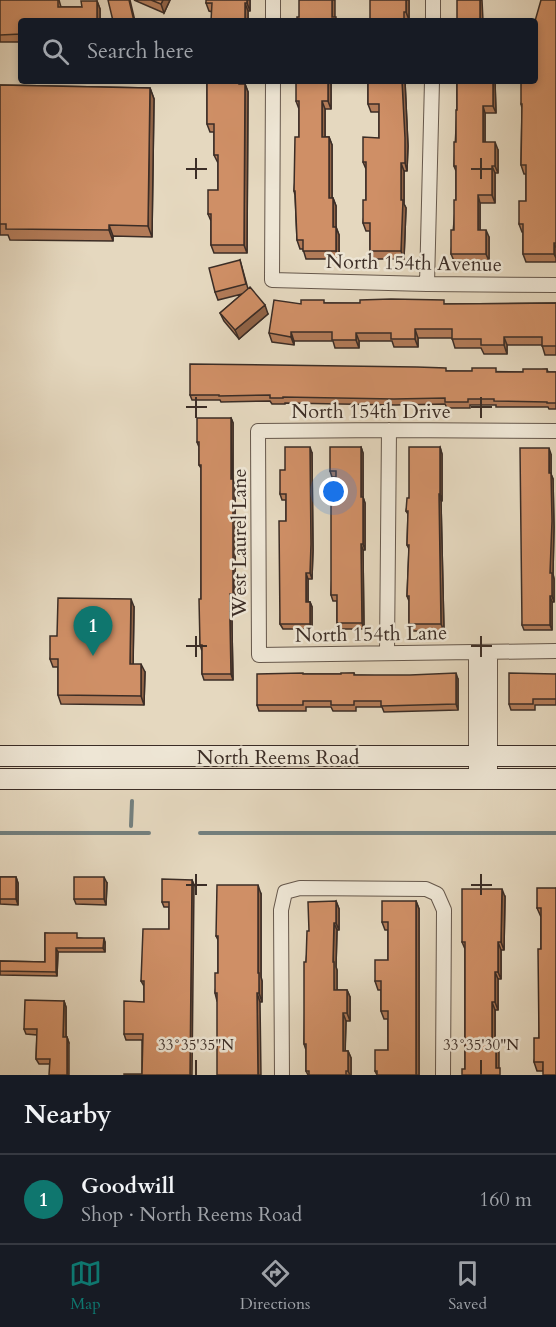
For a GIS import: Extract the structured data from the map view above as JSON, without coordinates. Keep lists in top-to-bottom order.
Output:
{
  "streets": {
    "main road": ["North Reems Road"],
    "street": [
      "North 154th Avenue",
      "North 154th Drive",
      "West Laurel Lane",
      "North 154th Lane"
    ]
  },
  "crossings": [
    ["North 154th Drive", "West Laurel Lane"],
    ["West Laurel Lane", "North 154th Lane"]
  ],
  "page": {
    "search": "Search here",
    "pins": "1",
    "heading": "Nearby",
    "list": [
      {
        "mark": "1",
        "name": "Goodwill",
        "note": "Shop · North Reems Road",
        "value": "160 m"
      }
    ],
    "nav": ["Map", "Directions", "Saved"]
  },
  "coordinates": ["33°35'35\"N", "33°35'30\"N"]
}
